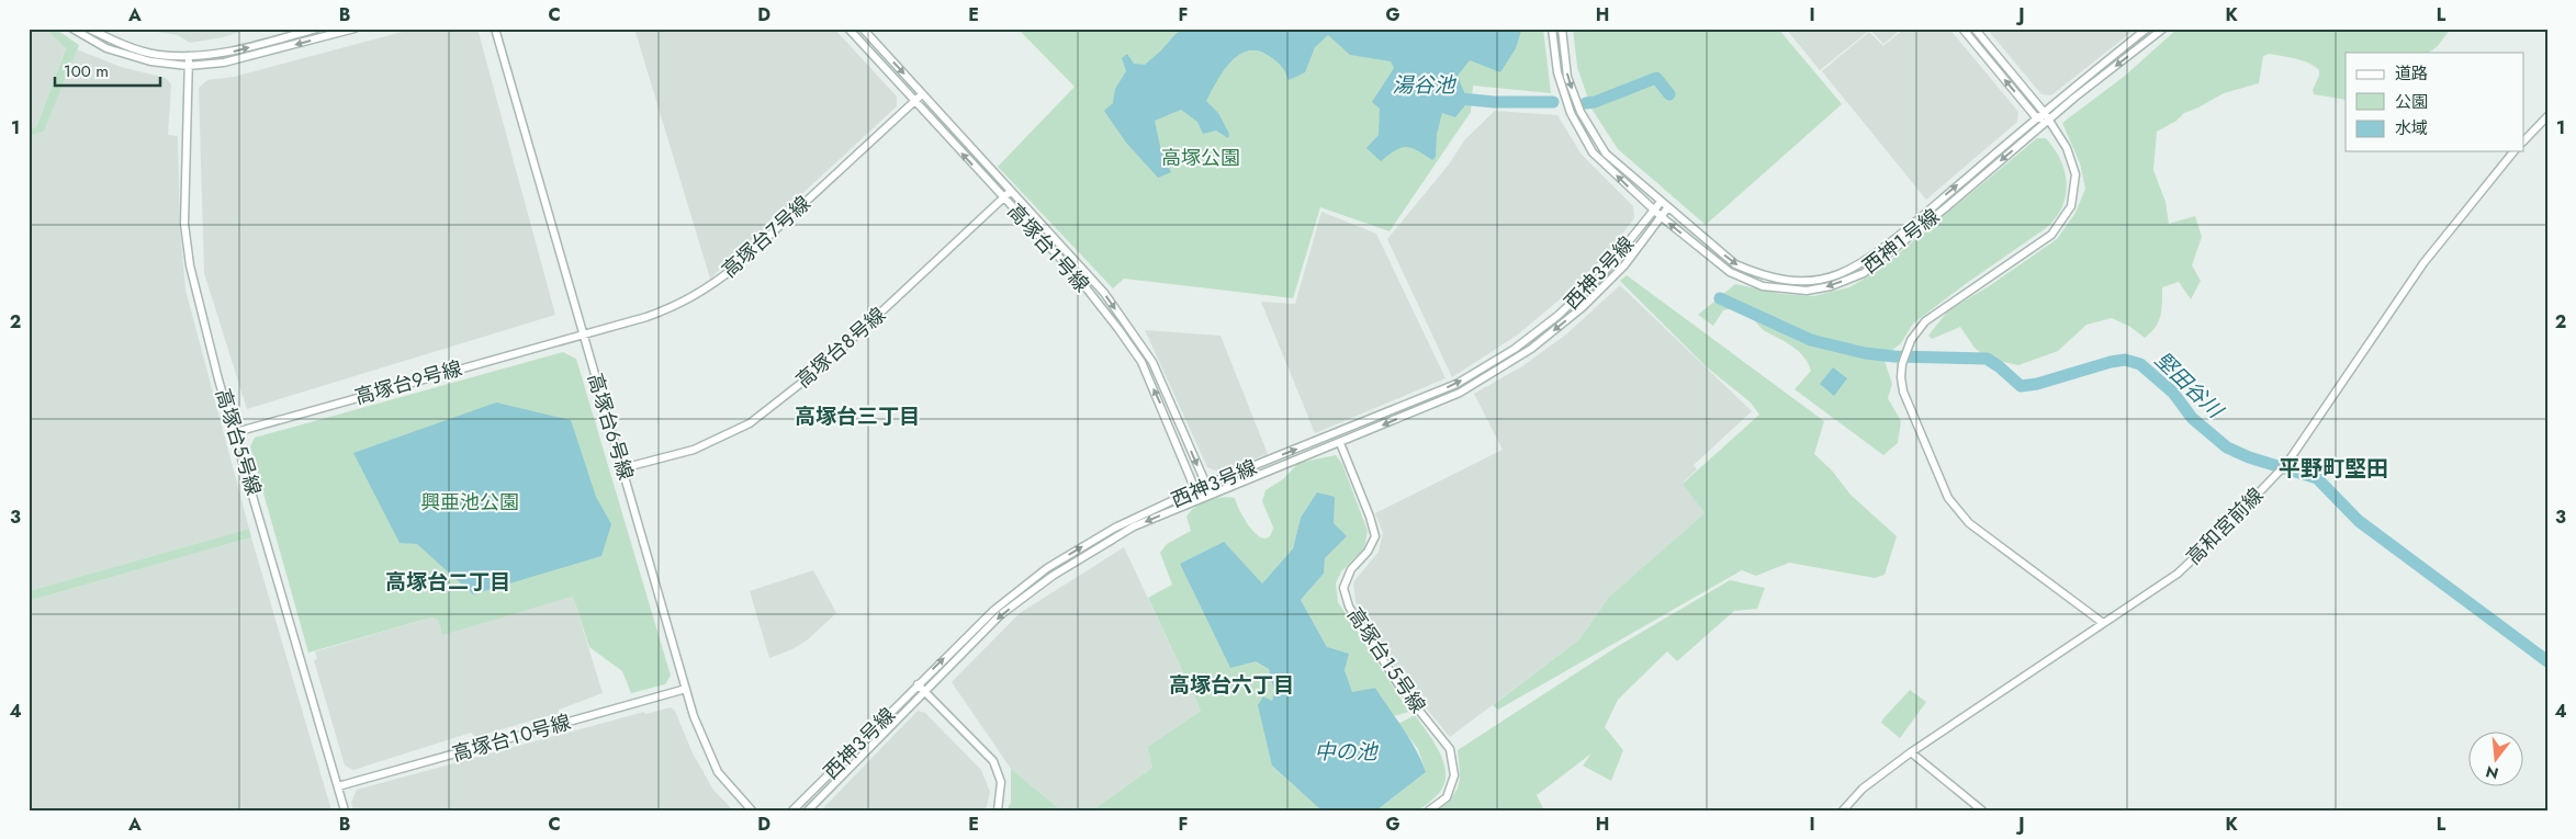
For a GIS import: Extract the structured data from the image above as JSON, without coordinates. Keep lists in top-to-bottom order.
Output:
{
  "streets": {
    "street": [
      "高塚台７号線",
      "西神１号線",
      "高塚台１号線",
      "西神３号線",
      "高塚台８号線",
      "高塚台９号線",
      "高塚台６号線",
      "高塚台５号線",
      "高和宮前線",
      "高塚台１５号線",
      "高塚台１０号線"
    ]
  },
  "crossings": [
    ["高塚台７号線", "高塚台１号線"],
    ["高塚台７号線", "高塚台９号線"],
    ["高塚台７号線", "高塚台６号線"],
    ["西神１号線", "西神３号線"],
    ["高塚台１号線", "西神３号線"],
    ["高塚台１号線", "高塚台８号線"],
    ["西神３号線", "高塚台１５号線"],
    ["高塚台８号線", "高塚台６号線"],
    ["高塚台９号線", "高塚台６号線"],
    ["高塚台９号線", "高塚台５号線"],
    ["高塚台６号線", "高塚台１０号線"],
    ["高塚台５号線", "高塚台１０号線"]
  ],
  "districts": [
    "高塚台三丁目",
    "平野町堅田",
    "高塚台二丁目",
    "高塚台六丁目"
  ],
  "water": ["湯谷池", "堅田谷川", "中の池"],
  "parks": ["高塚公園", "興亜池公園"],
  "legend": ["道路", "公園", "水域"],
  "scale_bar": "100 m",
  "north": "bottom",
  "grid": {
    "columns": [
      "A",
      "B",
      "C",
      "D",
      "E",
      "F",
      "G",
      "H",
      "I",
      "J",
      "K",
      "L"
    ],
    "rows": [
      "1",
      "2",
      "3",
      "4"
    ]
  }
}
